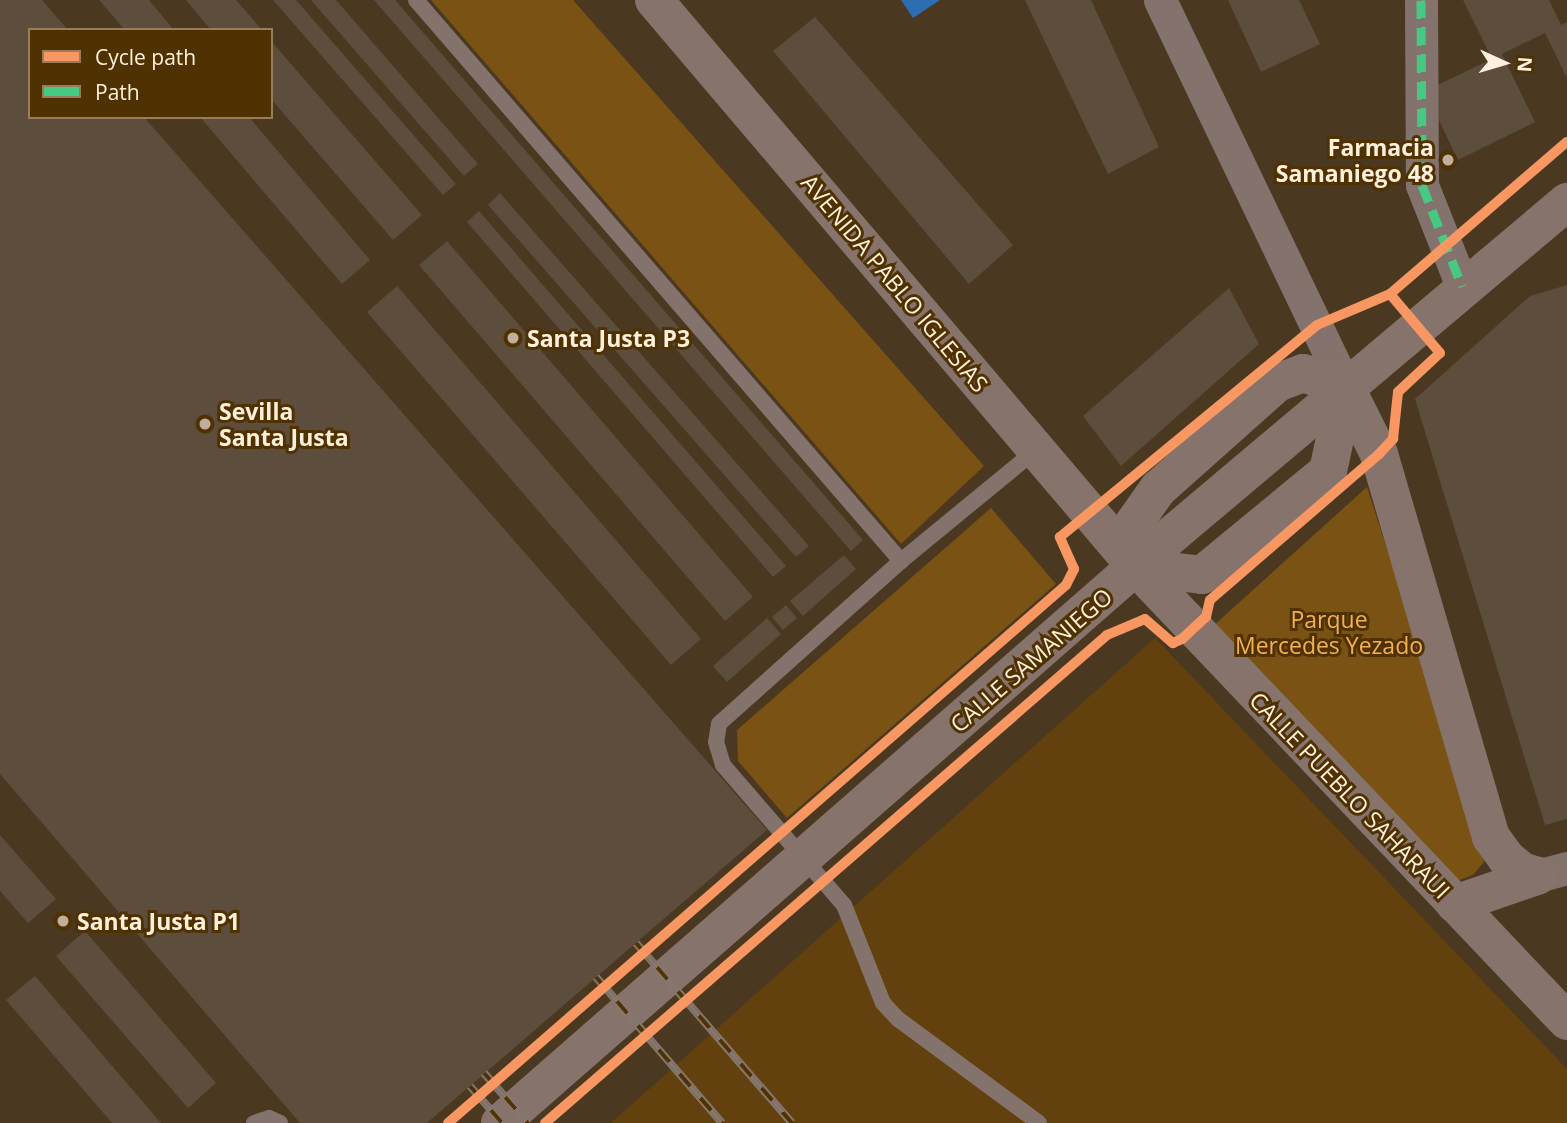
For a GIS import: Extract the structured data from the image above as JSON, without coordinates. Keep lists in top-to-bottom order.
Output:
{
  "streets": {
    "main road": ["AVENIDA PABLO IGLESIAS", "CALLE SAMANIEGO", "CALLE PUEBLO SAHARAUI"]
  },
  "crossings": [
    ["AVENIDA PABLO IGLESIAS", "CALLE SAMANIEGO"],
    ["AVENIDA PABLO IGLESIAS", "CALLE PUEBLO SAHARAUI"],
    ["CALLE SAMANIEGO", "CALLE PUEBLO SAHARAUI"]
  ],
  "parks": ["Parque Mercedes Yezado"],
  "places": [
    "Farmacia Samaniego 48",
    "Santa Justa P3",
    "Sevilla Santa Justa",
    "Santa Justa P1"
  ],
  "legend": ["Cycle path", "Path"],
  "north": "right"
}
